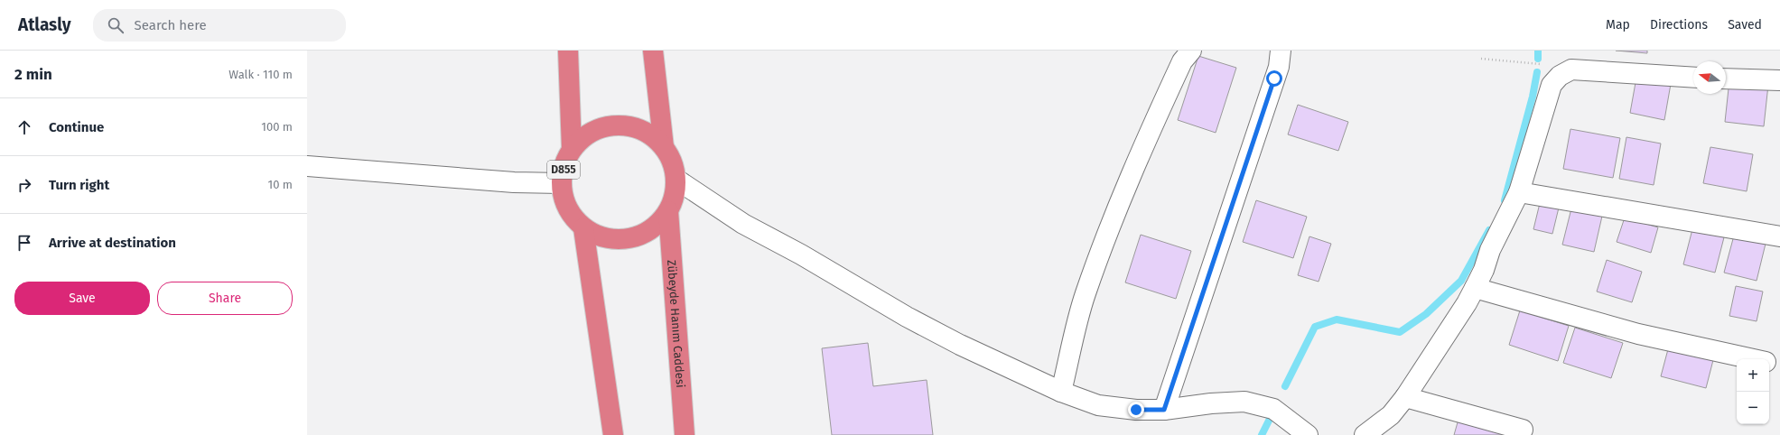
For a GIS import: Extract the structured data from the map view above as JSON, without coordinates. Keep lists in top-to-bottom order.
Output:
{
  "streets": {
    "highway": ["D855", "Zübeyde Hanım Caddesi"]
  },
  "north": "left",
  "page": {
    "header": "Atlasly",
    "search": "Search here",
    "nav": ["Map", "Directions", "Saved"],
    "heading": ["2 min", "Walk · 110 m"],
    "list": [
      ["Continue", "100 m"],
      ["Turn right", "10 m"],
      "Arrive at destination"
    ],
    "buttons": ["Save", "Share"],
    "map_buttons": ["+", "−"]
  }
}
